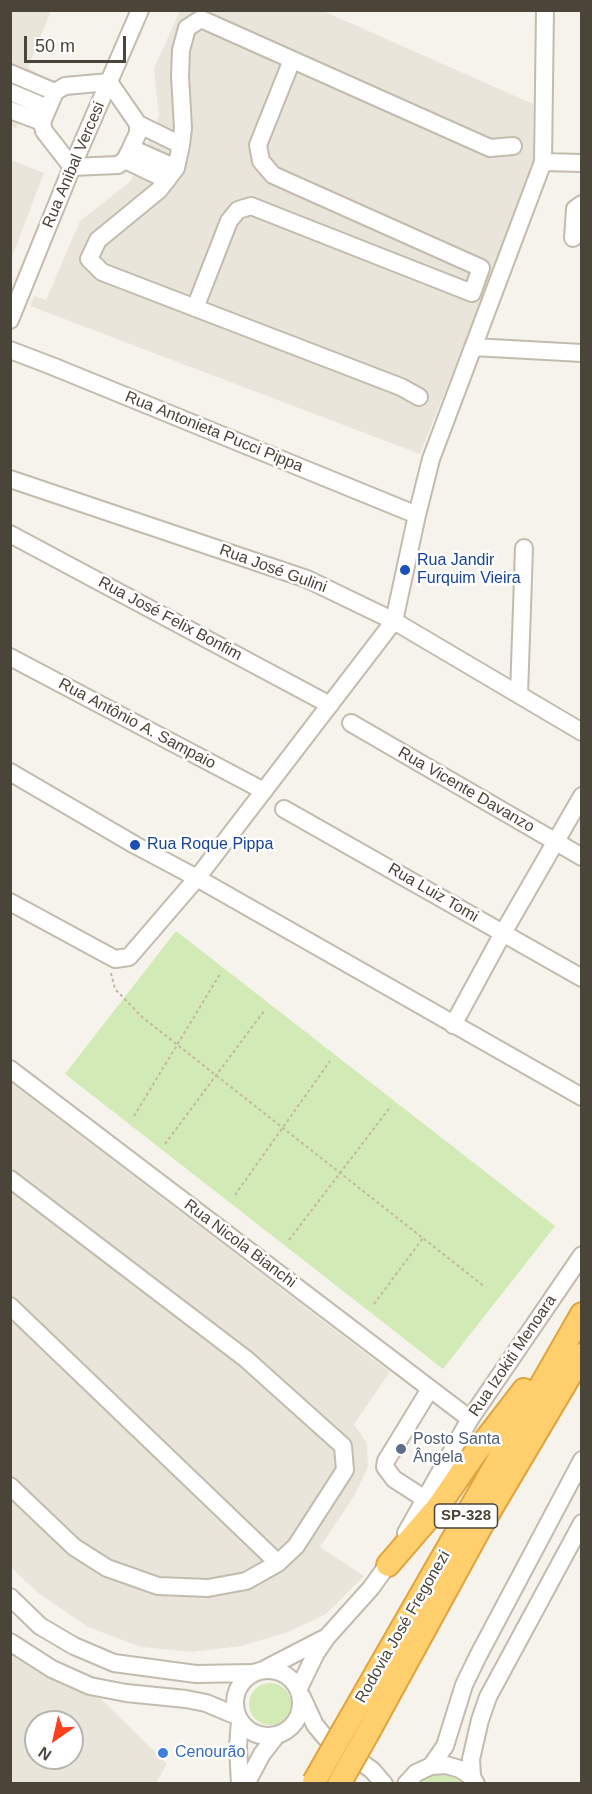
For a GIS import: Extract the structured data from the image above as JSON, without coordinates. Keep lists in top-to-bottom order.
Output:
{
  "streets": {
    "highway": ["SP-328", "Rodovia José Fregonezi"],
    "street": [
      "Rua Anibal Vercesi",
      "Rua Antonieta Pucci Pippa",
      "Rua José Gulini",
      "Rua José Felix Bonfim",
      "Rua Antônio A. Sampaio",
      "Rua Vicente Davanzo",
      "Rua Luiz Tomi",
      "Rua Nicola Bianchi",
      "Rua Izokiti Menoara"
    ]
  },
  "crossings": [
    ["Rua Nicola Bianchi", "Rua Izokiti Menoara"]
  ],
  "places": [
    "Rua Jandir Furquim Vieira",
    "Rua Roque Pippa",
    "Posto Santa Ângela",
    "Cenourão"
  ],
  "scale_bar": "50 m",
  "north": "bottom left"
}
